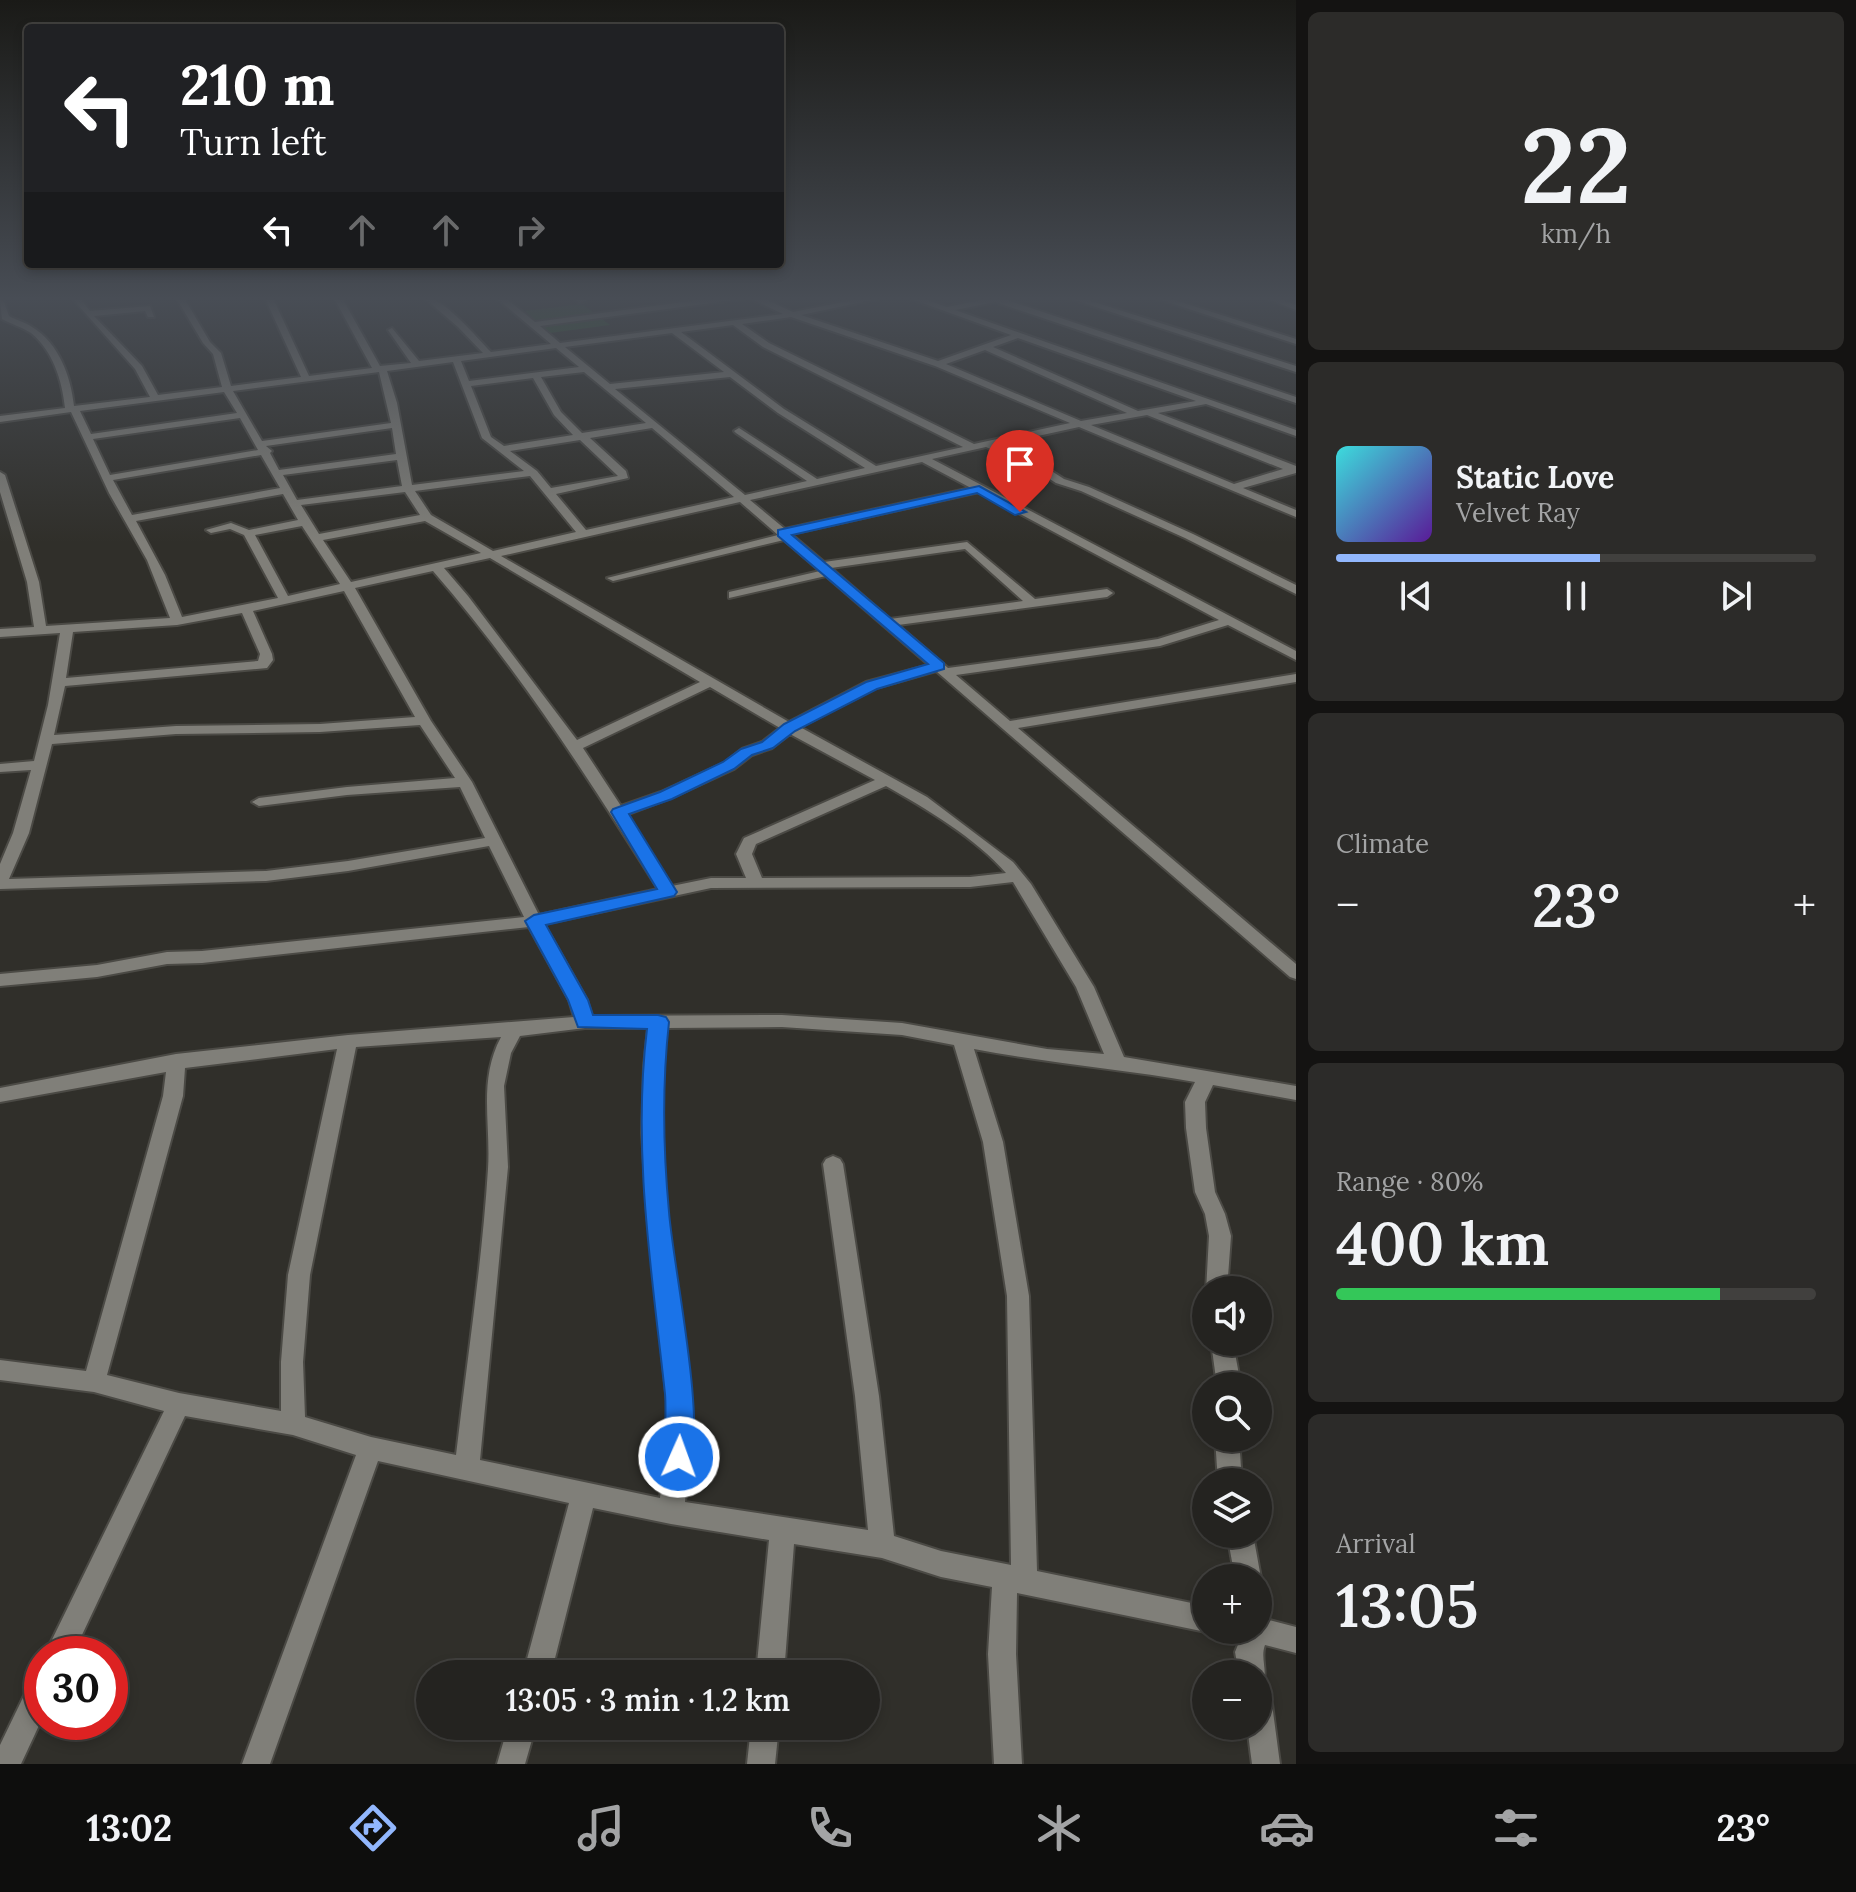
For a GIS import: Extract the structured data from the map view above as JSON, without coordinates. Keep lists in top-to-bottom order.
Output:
{
  "page": {
    "tile": [
      ["22", "km/h"],
      "Climate",
      ["Range · 80%", "400 km"],
      ["Arrival", "13:05"]
    ],
    "turn": ["210 m", "Turn left"],
    "song": ["Static Love", "Velvet Ray"],
    "heat": ["−", "23°", "+"],
    "map_buttons": ["+", "−"],
    "limit": "30",
    "trip": "13:05 · 3 min · 1.2 km",
    "tabs": ["13:02", "23°"]
  }
}
